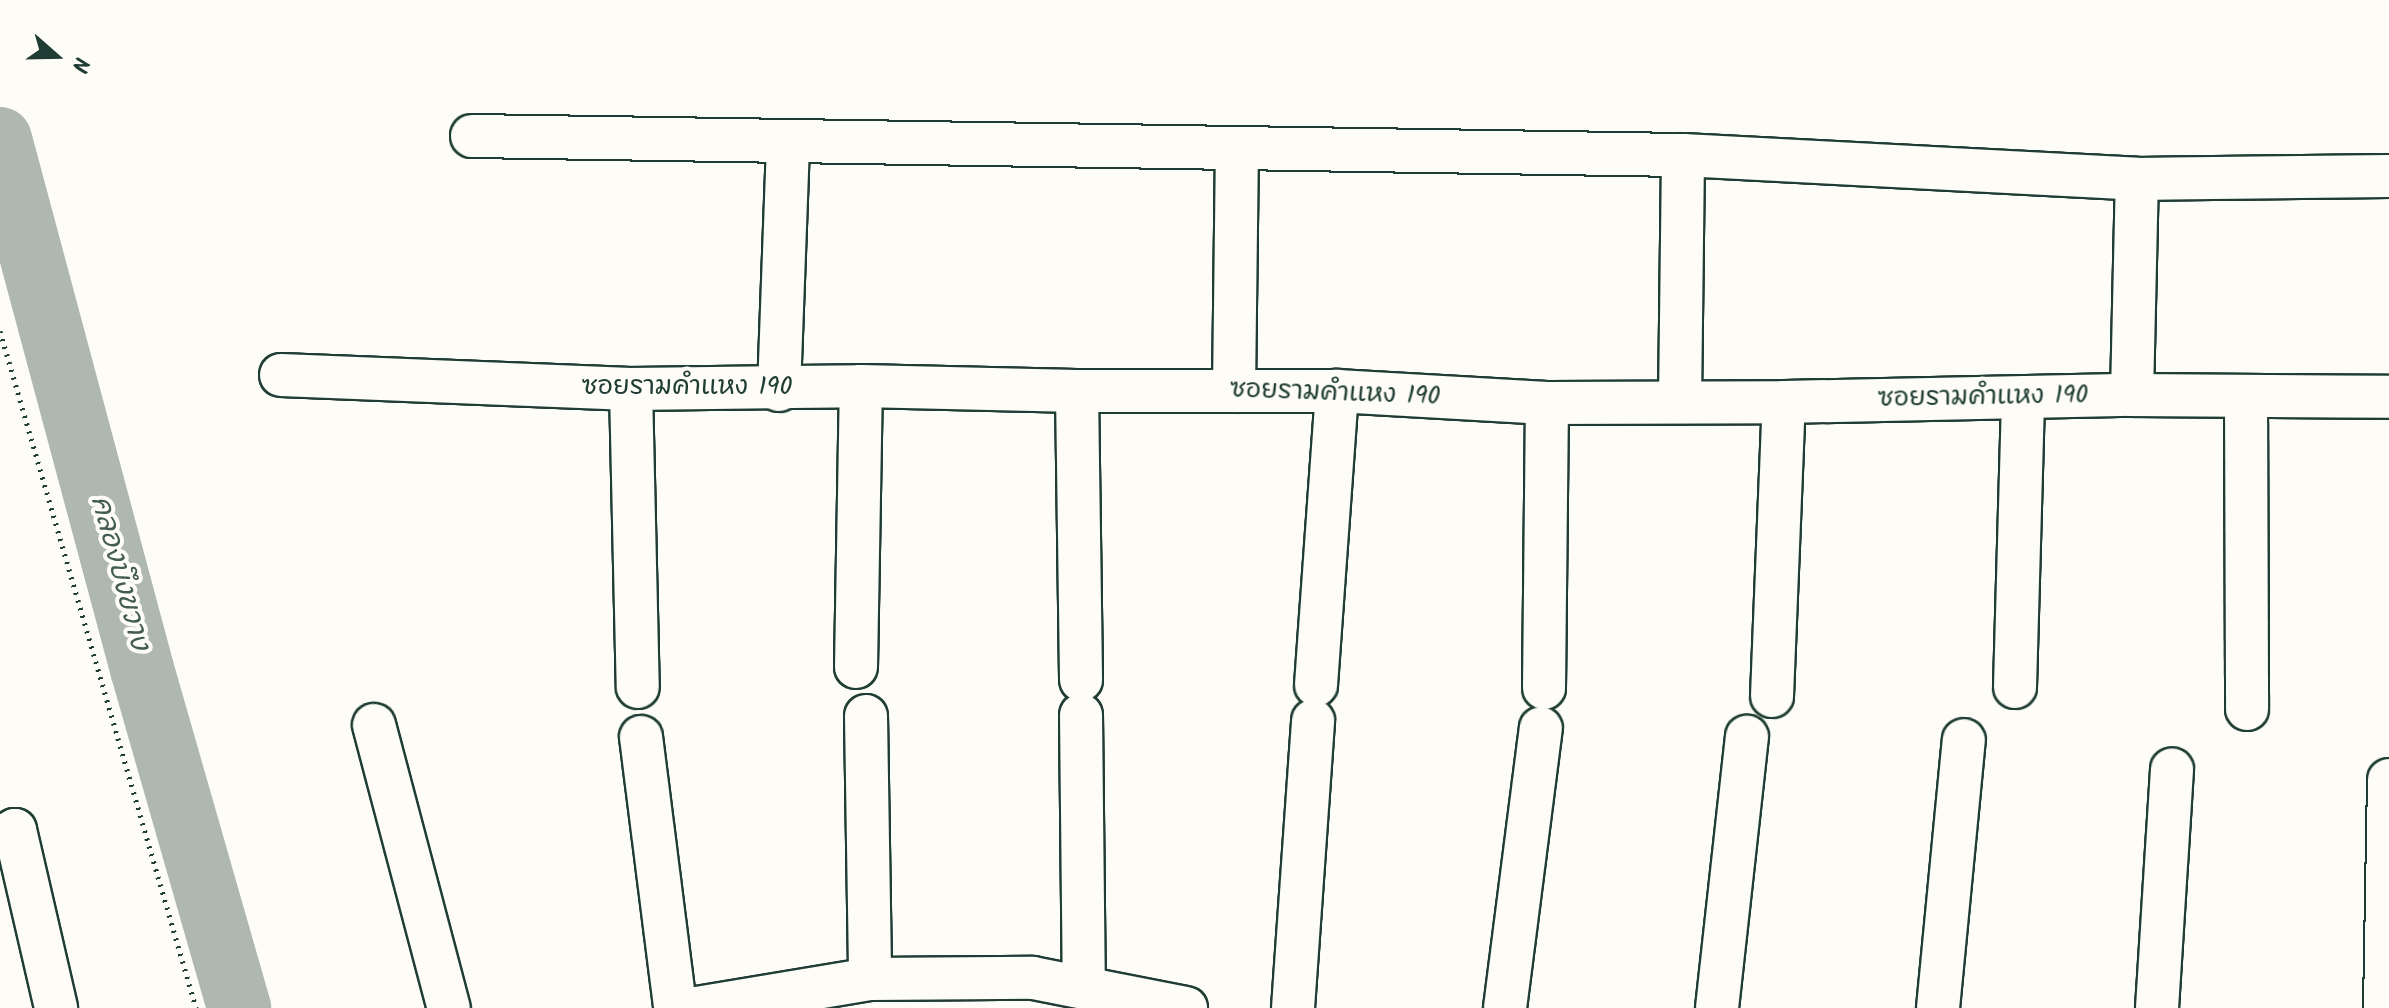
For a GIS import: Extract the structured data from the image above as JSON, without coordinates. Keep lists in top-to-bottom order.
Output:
{
  "streets": {
    "street": ["ซอยรามคำแหง 190"]
  },
  "water": ["คลองบึงขวาง"],
  "north": "right"
}
